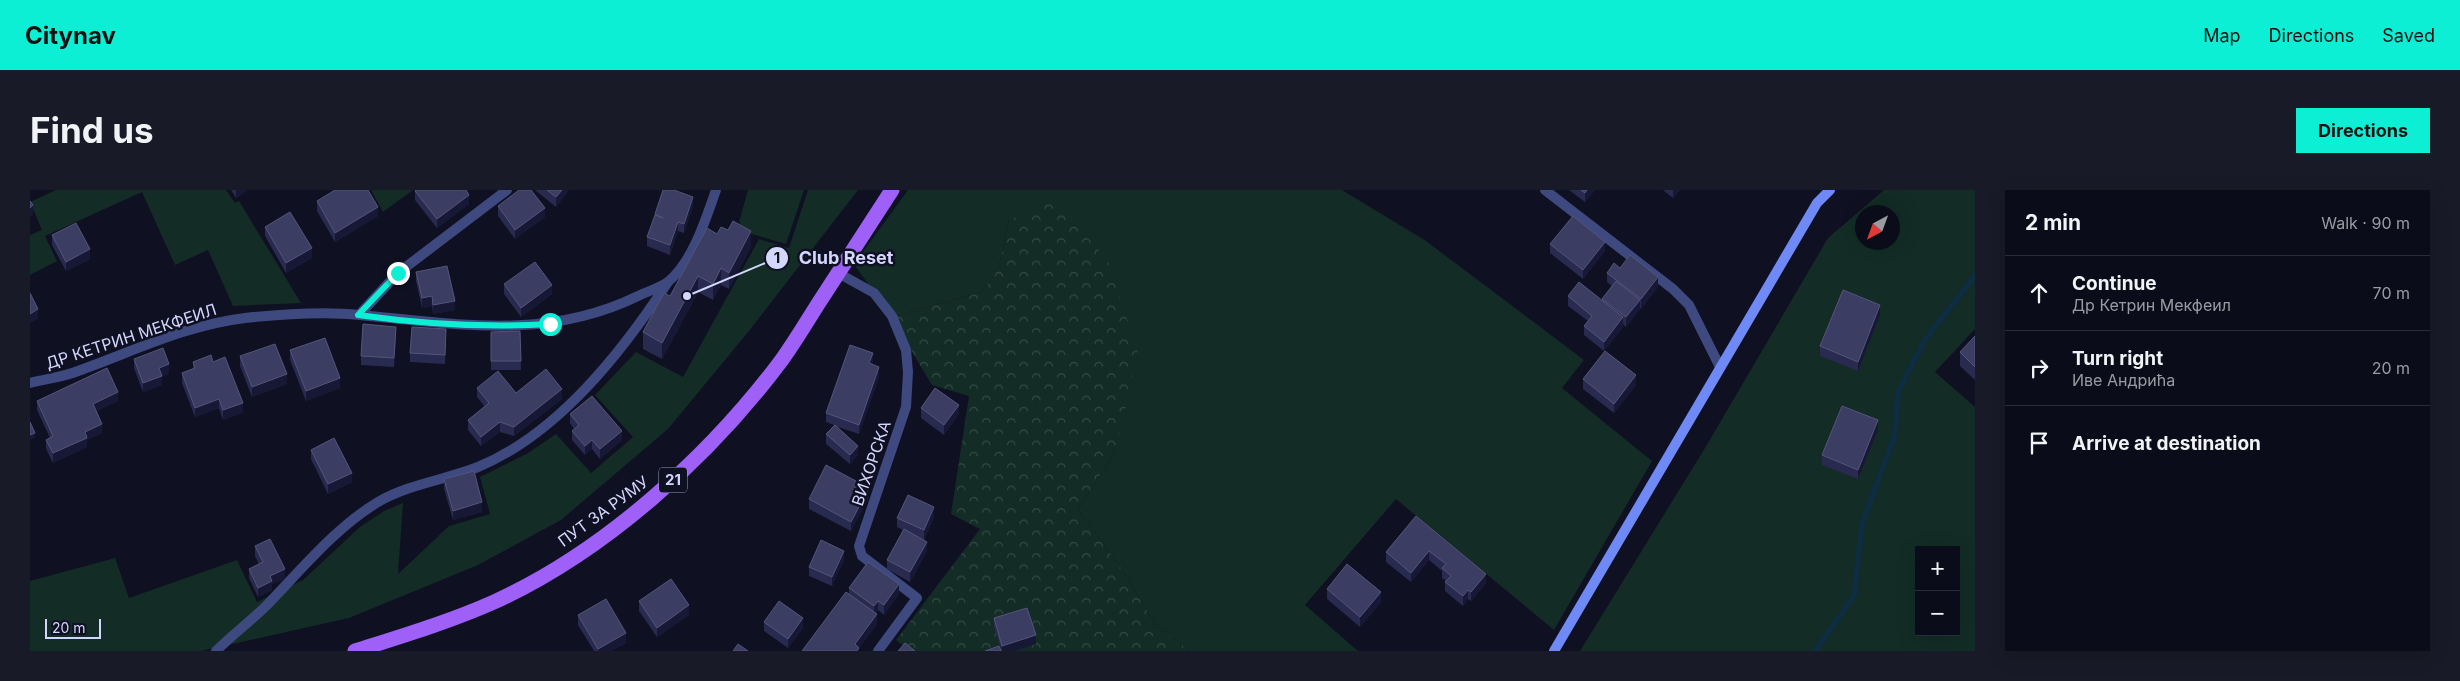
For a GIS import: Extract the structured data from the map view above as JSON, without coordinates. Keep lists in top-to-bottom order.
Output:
{
  "streets": {
    "main road": ["21", "ПУТ ЗА РУМУ"],
    "street": ["ДР КЕТРИН МЕКФЕИЛ", "ВИХОРСКА"]
  },
  "crossings": [
    ["ВИХОРСКА", "ПУТ ЗА РУМУ"]
  ],
  "places": ["Club Reset"],
  "scale_bar": "20 m",
  "north": "bottom left",
  "page": {
    "header": "Citynav",
    "nav": ["Map", "Directions", "Saved"],
    "buttons": "Directions",
    "title": "Find us",
    "heading": ["2 min", "Walk · 90 m"],
    "list": [
      ["Continue", "Др Кетрин Мекфеил", "70 m"],
      ["Turn right", "Иве Андрића", "20 m"],
      "Arrive at destination"
    ],
    "map_buttons": ["+", "−"],
    "scale": "20 m"
  }
}
